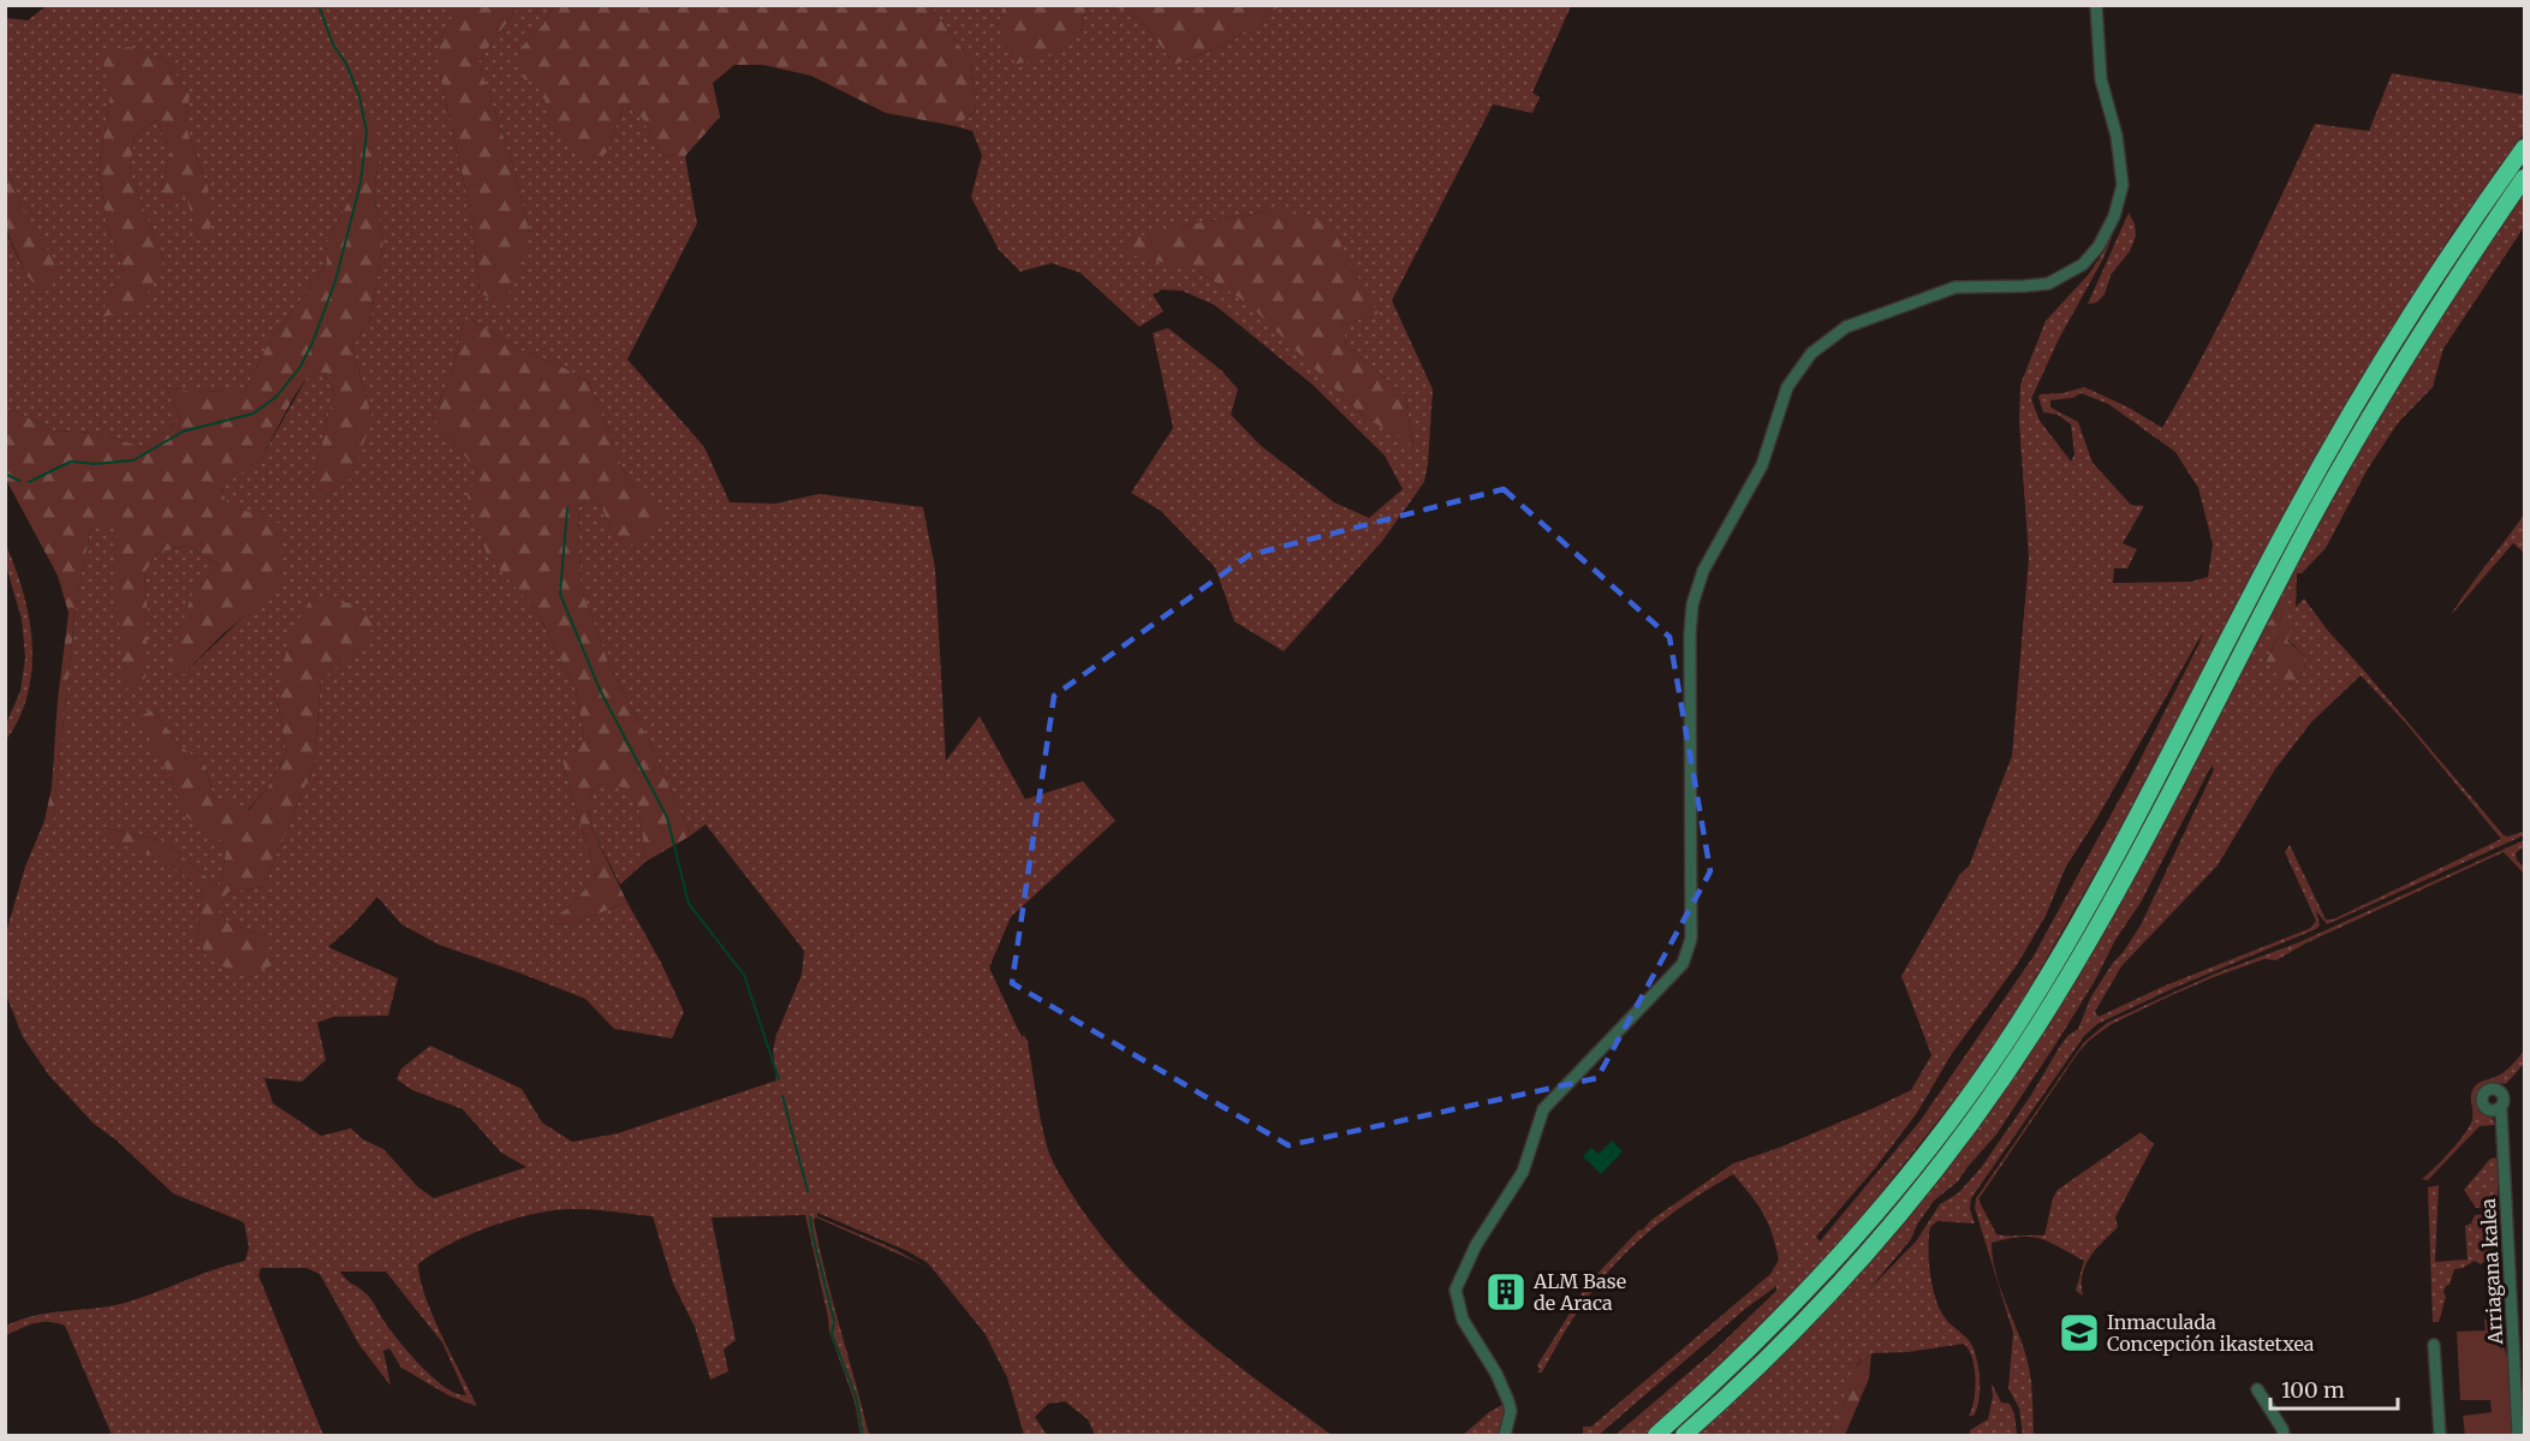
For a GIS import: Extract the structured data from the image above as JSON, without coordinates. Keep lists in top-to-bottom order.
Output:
{
  "streets": {
    "street": ["Arriagana kalea"]
  },
  "places": {
    "building": ["ALM Base de Araca"],
    "school or university": ["Inmaculada Concepción ikastetxea"]
  },
  "scale_bar": "100 m"
}
